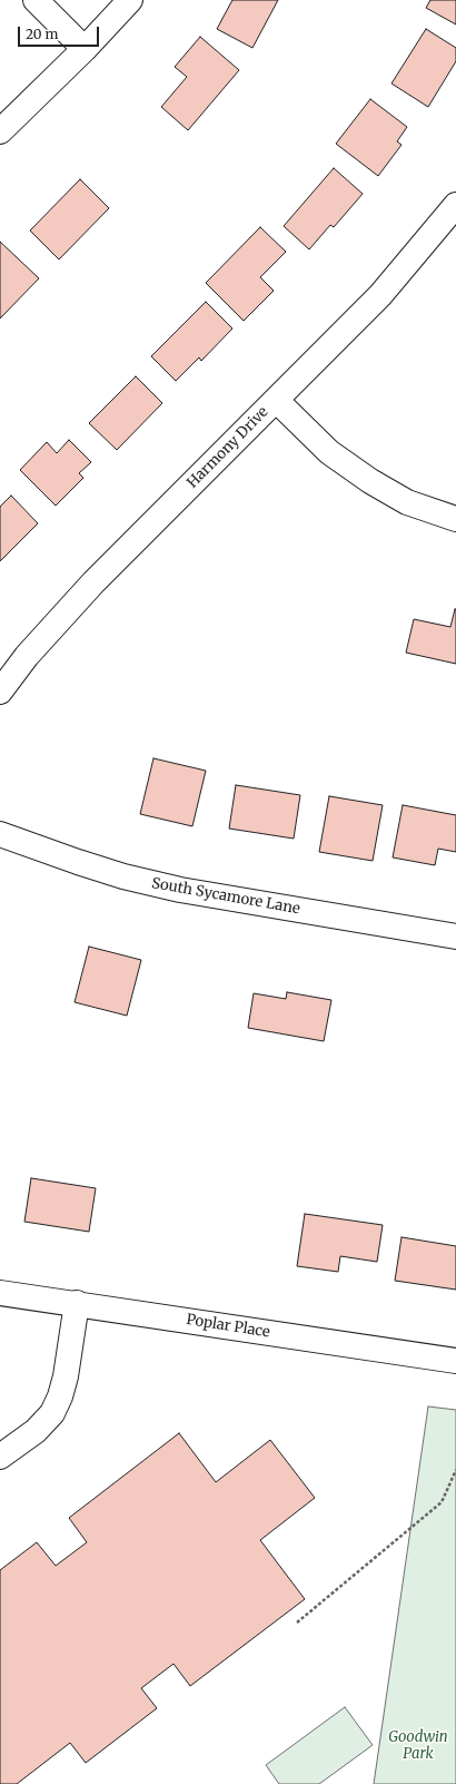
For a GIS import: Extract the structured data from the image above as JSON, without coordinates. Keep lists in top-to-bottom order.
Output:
{
  "streets": {
    "street": ["Harmony Drive", "South Sycamore Lane", "Poplar Place"]
  },
  "parks": ["Goodwin Park"],
  "scale_bar": "20 m"
}
